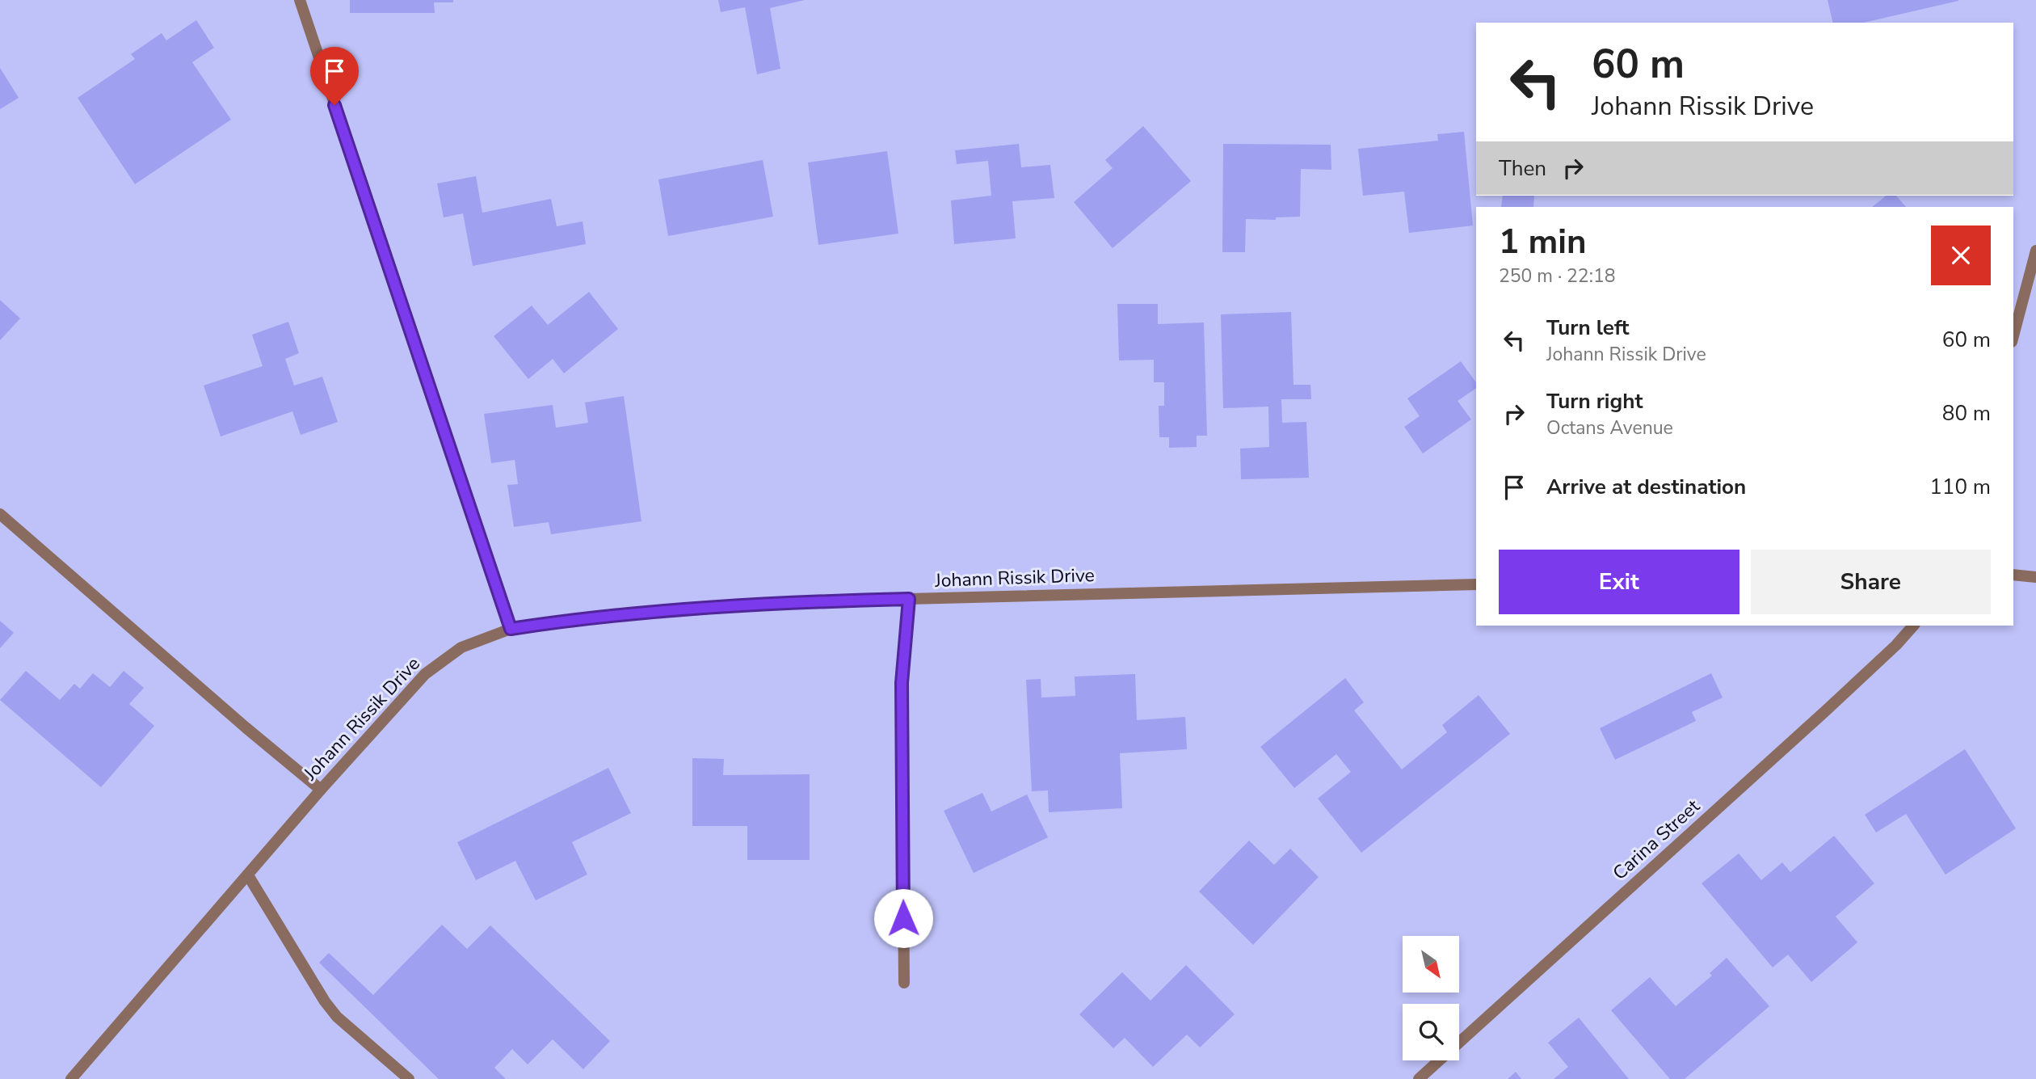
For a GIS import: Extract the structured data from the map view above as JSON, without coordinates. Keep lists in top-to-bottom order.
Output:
{
  "streets": {
    "street": ["Johann Rissik Drive", "Carina Street"]
  },
  "north": "bottom right",
  "page": {
    "turn": ["60 m", "Johann Rissik Drive"],
    "then": "Then",
    "heading": ["1 min", "250 m · 22:18"],
    "list": [
      {
        "name": "Turn left",
        "note": "Johann Rissik Drive",
        "value": "60 m"
      },
      {
        "name": "Turn right",
        "note": "Octans Avenue",
        "value": "80 m"
      },
      {
        "name": "Arrive at destination",
        "value": "110 m"
      }
    ],
    "buttons": ["Exit", "Share"]
  }
}
